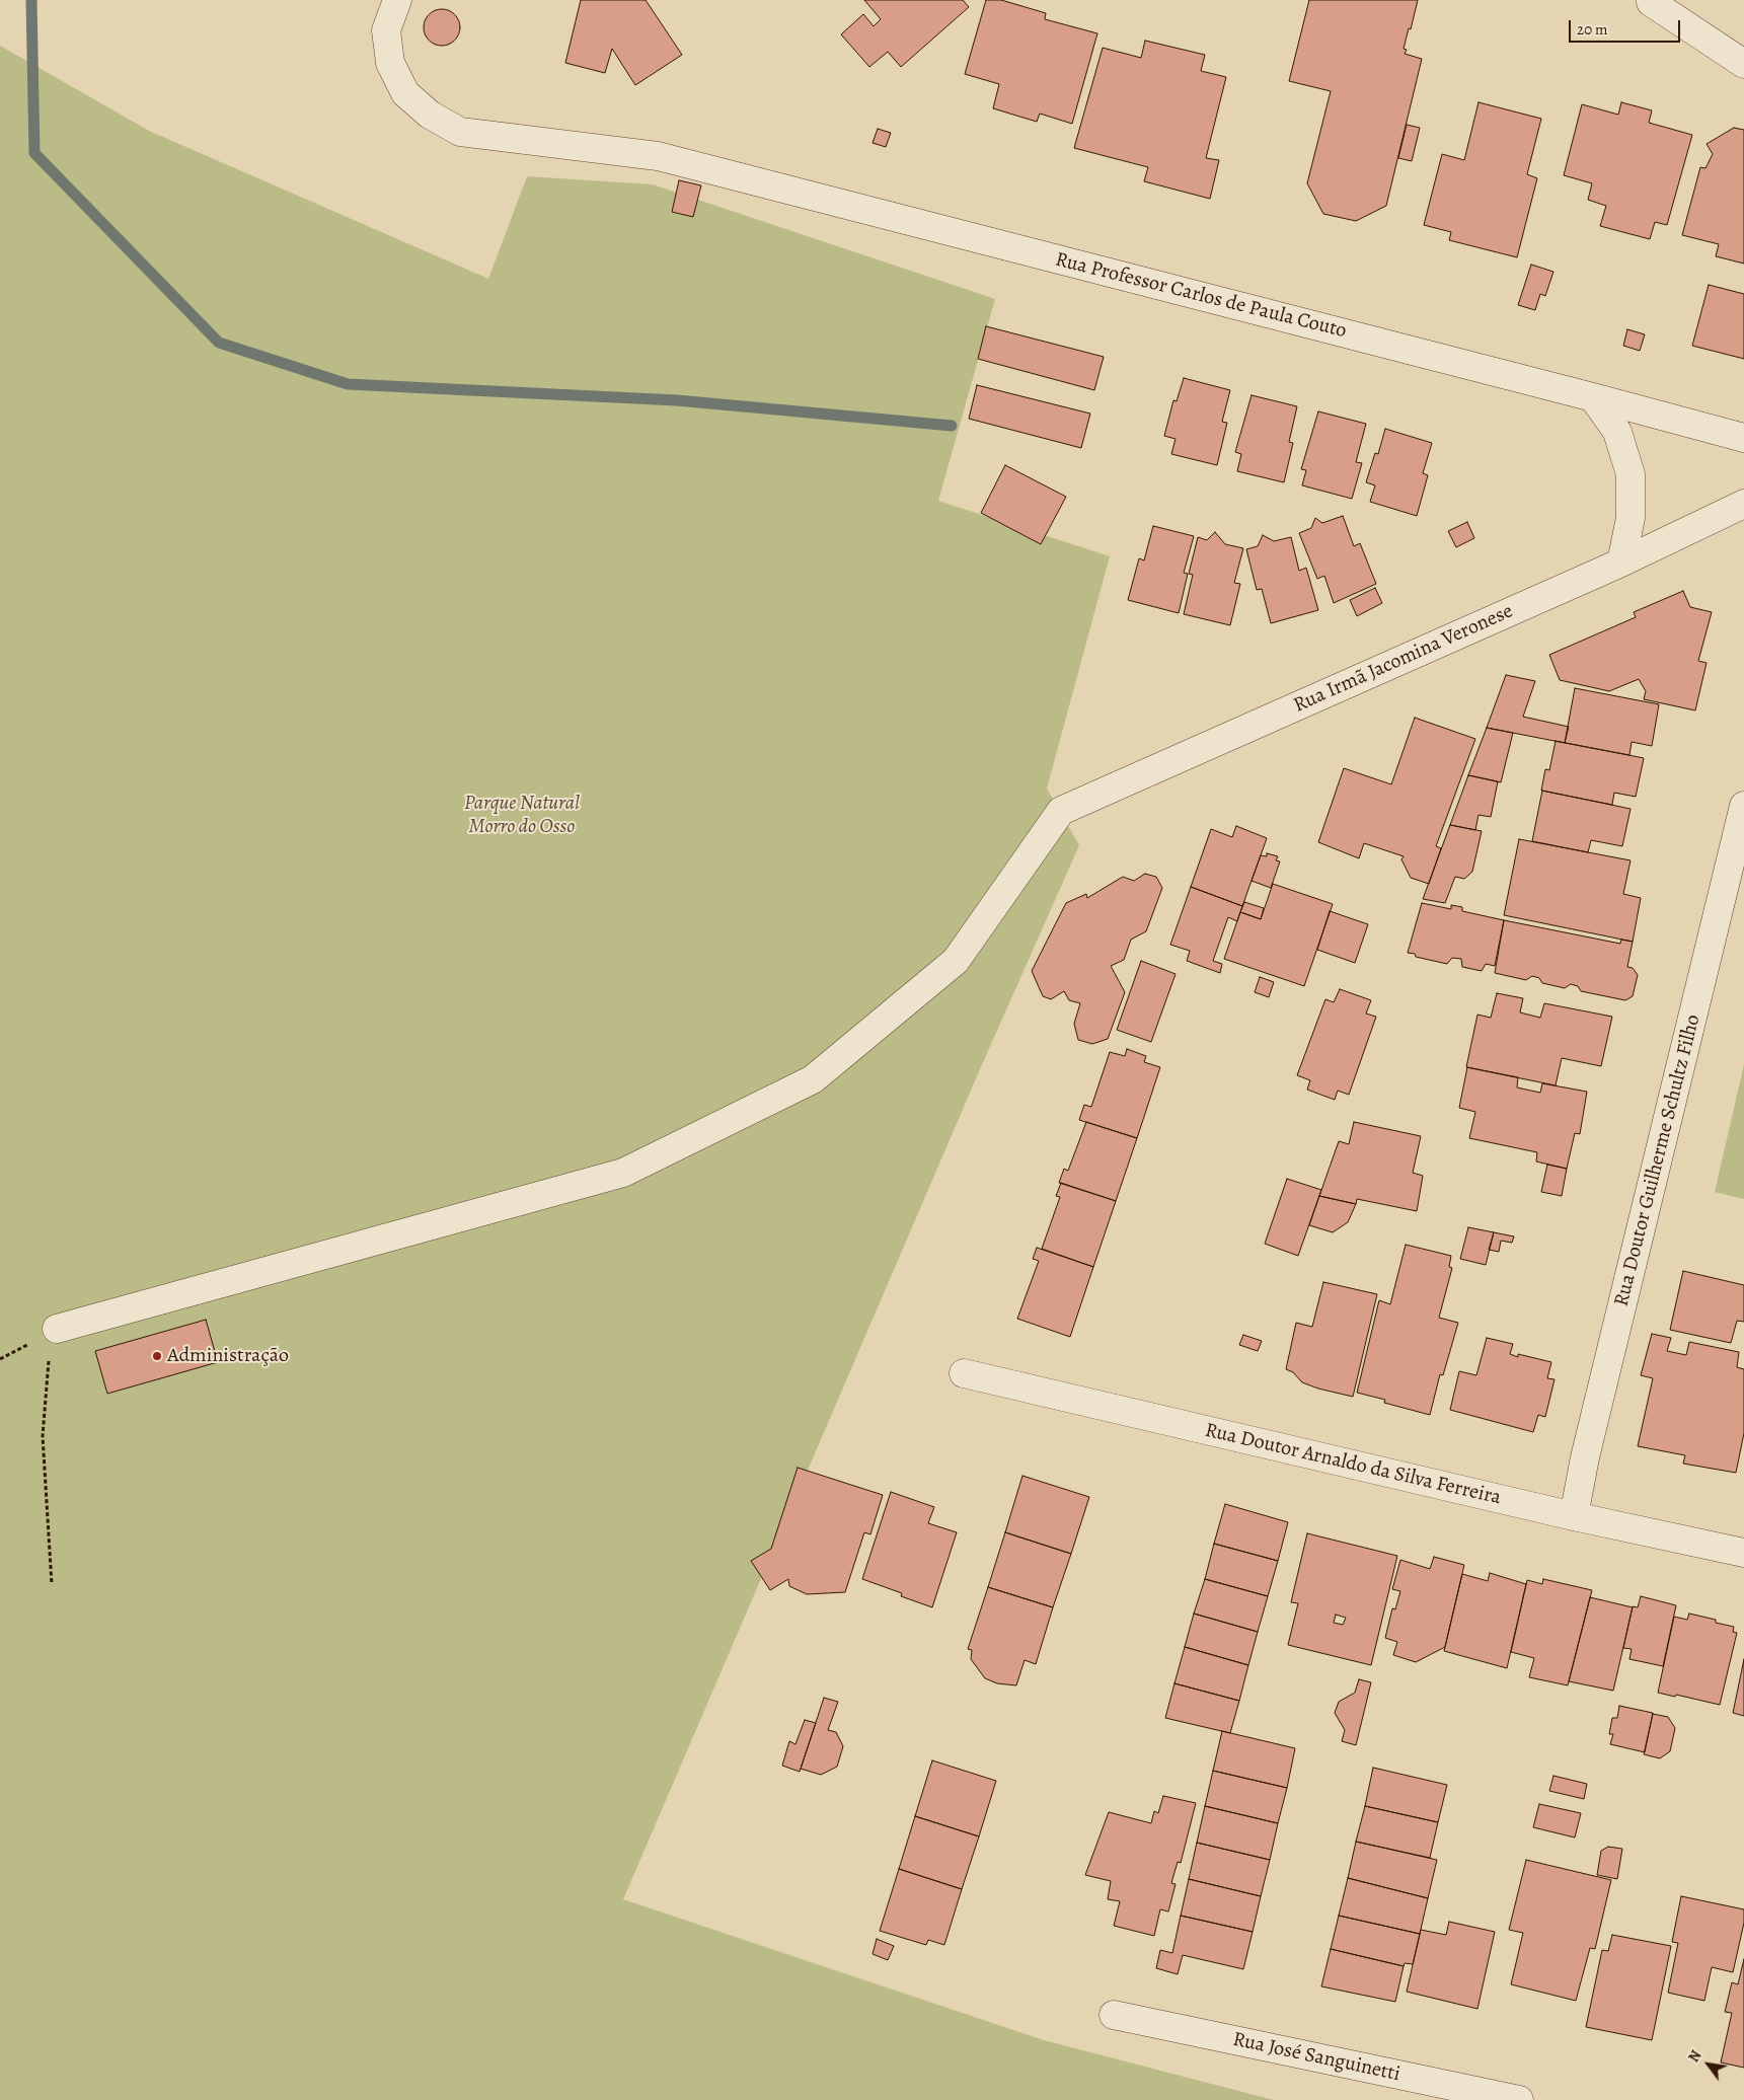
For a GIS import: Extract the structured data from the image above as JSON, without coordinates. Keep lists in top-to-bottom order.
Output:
{
  "streets": {
    "street": [
      "Rua Professor Carlos de Paula Couto",
      "Rua Irmã Jacomina Veronese",
      "Rua Doutor Guilherme Schultz Filho",
      "Rua Doutor Arnaldo da Silva Ferreira",
      "Rua José Sanguinetti"
    ]
  },
  "crossings": [
    ["Rua Doutor Guilherme Schultz Filho", "Rua Doutor Arnaldo da Silva Ferreira"]
  ],
  "parks": ["Parque Natural Morro do Osso"],
  "places": ["Administração"],
  "scale_bar": "20 m",
  "north": "top left"
}
